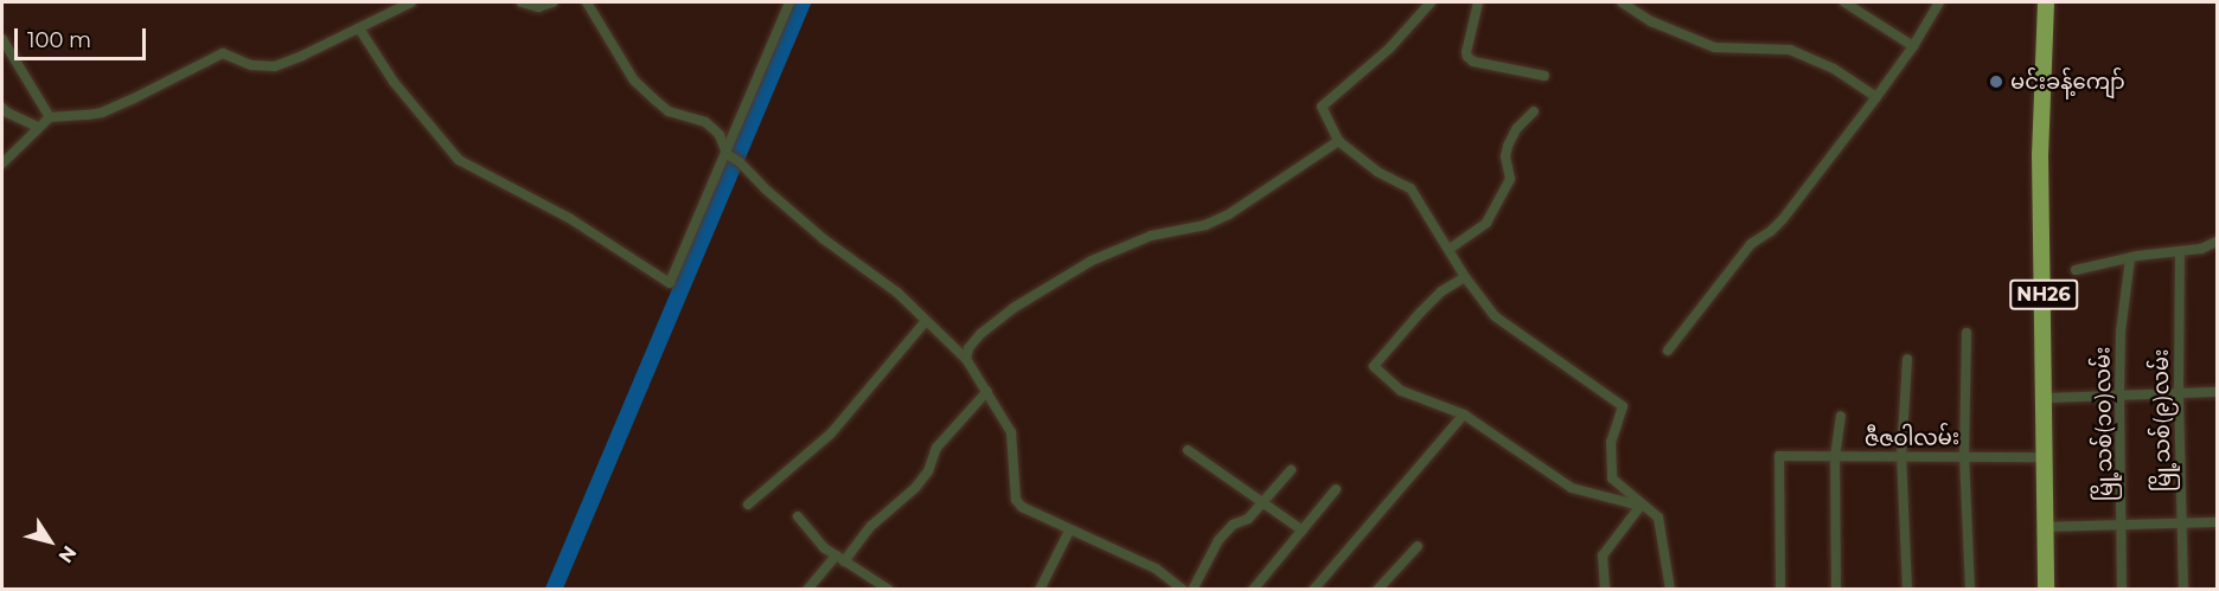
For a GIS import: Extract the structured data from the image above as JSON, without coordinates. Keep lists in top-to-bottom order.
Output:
{
  "streets": {
    "highway": ["NH26"],
    "street": ["မြို့သစ်(၉)လမ်း", "မြို့သစ်(၁၀)လမ်း", "ဇီဇဝါလမ်း"]
  },
  "crossings": [
    ["NH26", "ဇီဇဝါလမ်း"]
  ],
  "places": ["မင်းခန့်ကျော်"],
  "scale_bar": "100 m",
  "north": "bottom right"
}
